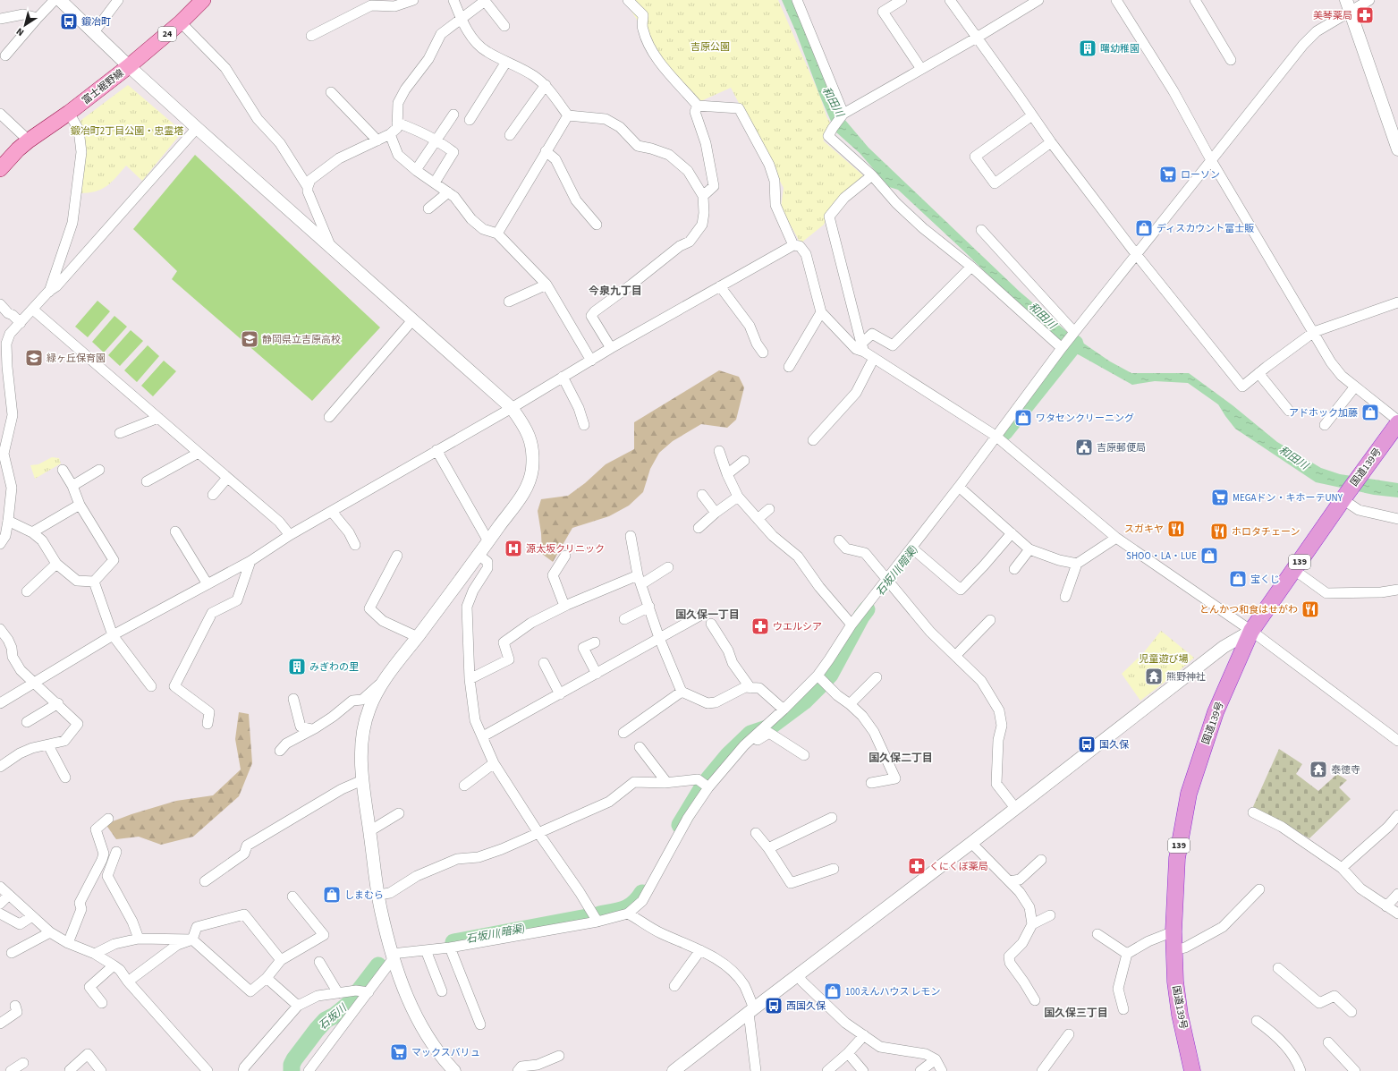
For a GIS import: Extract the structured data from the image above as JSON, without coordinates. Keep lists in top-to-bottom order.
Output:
{
  "streets": {
    "highway": ["国道139号", "139"],
    "main road": ["24", "富士裾野線"]
  },
  "districts": [
    "今泉九丁目",
    "国久保一丁目",
    "国久保二丁目",
    "国久保三丁目"
  ],
  "water": ["和田川", "石坂川(暗渠)", "石坂川"],
  "parks": ["吉原公園", "鍛冶町2丁目公園・忠霊塔", "児童遊び場"],
  "places": {
    "pharmacy": ["美琴薬局", "ウエルシア", "くにくぼ薬局"],
    "bus stop": ["鍛冶町", "国久保", "西国久保"],
    "building": ["曙幼稚園", "みぎわの里"],
    "supermarket": ["ローソン", "MEGAドン・キホーテUNY", "マックスバリュ"],
    "shop": [
      "ディスカウント富士販",
      "アドホック加藤",
      "ワタセンクリーニング",
      "SHOO・LA・LUE",
      "宝くじ",
      "しまむら",
      "100えんハウス レモン"
    ],
    "school or university": ["静岡県立吉原高校", "緑ヶ丘保育園"],
    "public building": ["吉原郵便局"],
    "restaurant": ["スガキヤ", "ホロタチェーン", "とんかつ和食はせがわ"],
    "hospital": ["源太坂クリニック"],
    "temple": ["熊野神社", "泰徳寺"]
  },
  "north": "bottom left"
}
